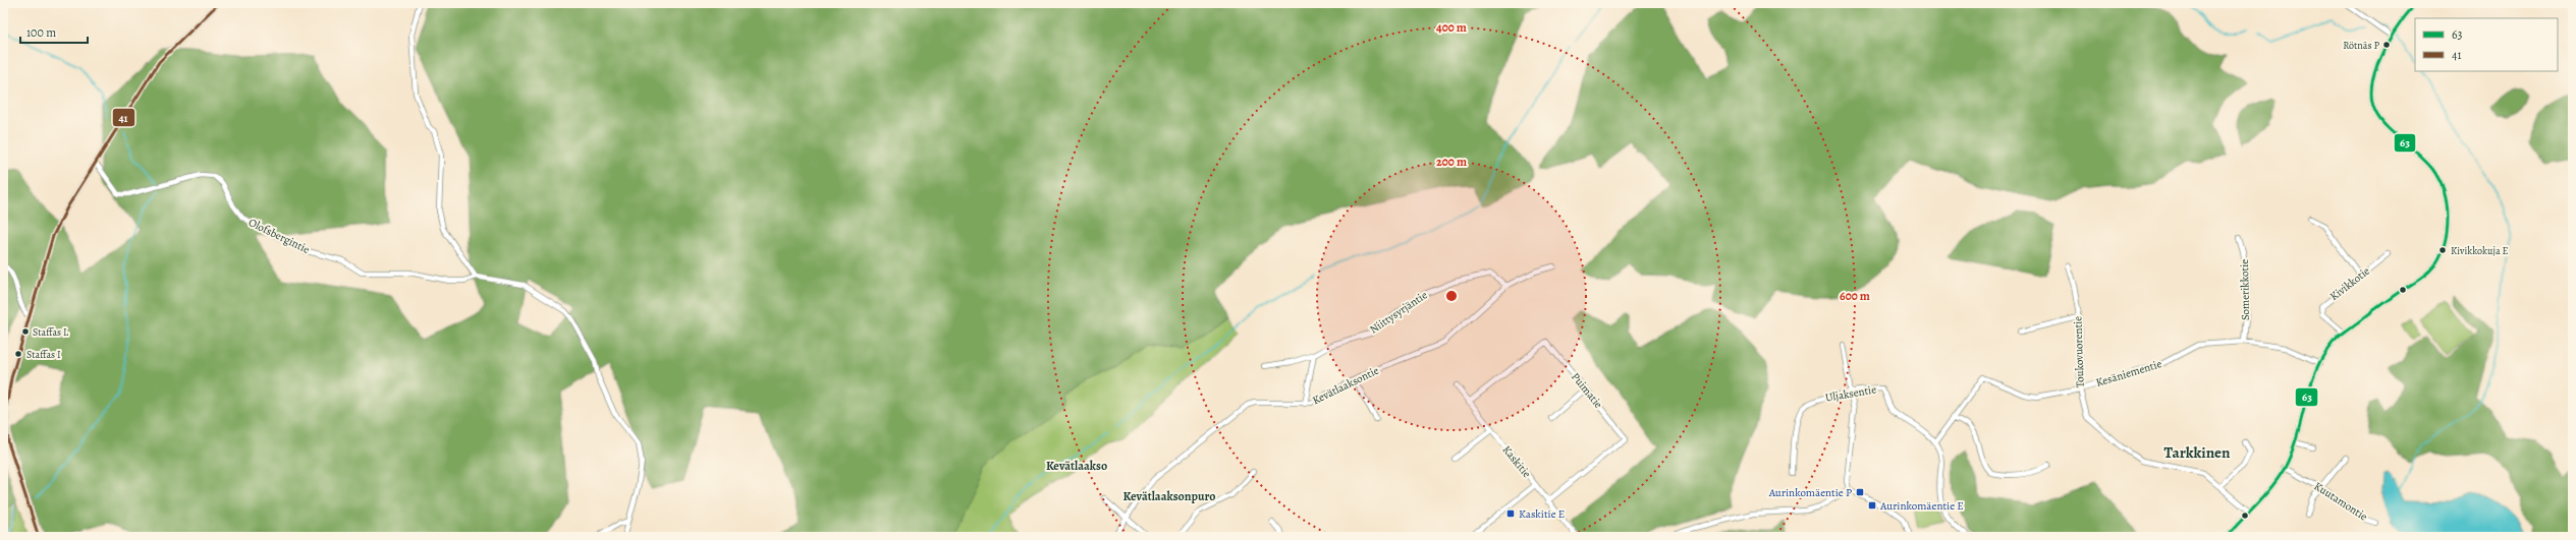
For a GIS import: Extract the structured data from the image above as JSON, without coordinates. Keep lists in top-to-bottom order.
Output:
{
  "streets": {
    "street": [
      "Olofsbergintie",
      "Kivikkotie",
      "Somerikkotie",
      "Niittysyrjäntie",
      "Toukovuorentie",
      "Kesäniementie",
      "Kevätlaaksontie",
      "Puimatie",
      "Uljaksentie",
      "Kaskitie",
      "Kuutamontie"
    ]
  },
  "crossings": [
    ["Somerikkotie", "Kesäniementie"],
    ["Niittysyrjäntie", "Kevätlaaksontie"],
    ["Toukovuorentie", "Kesäniementie"],
    ["Puimatie", "Kaskitie"]
  ],
  "districts": ["Tarkkinen", "Kevätlaakso", "Kevätlaaksonpuro"],
  "places": {
    "other": [
      "Rötnäs P",
      "Kivikkokuja E",
      "Staffas L",
      "Staffas I"
    ],
    "transit": ["Aurinkomäentie P", "Aurinkomäentie E", "Kaskitie E"]
  },
  "lines": ["transit line 63", "transit line 41"],
  "legend": ["63", "41"],
  "scale_bar": "100 m",
  "rings": ["400 m", "200 m", "600 m"]
}
